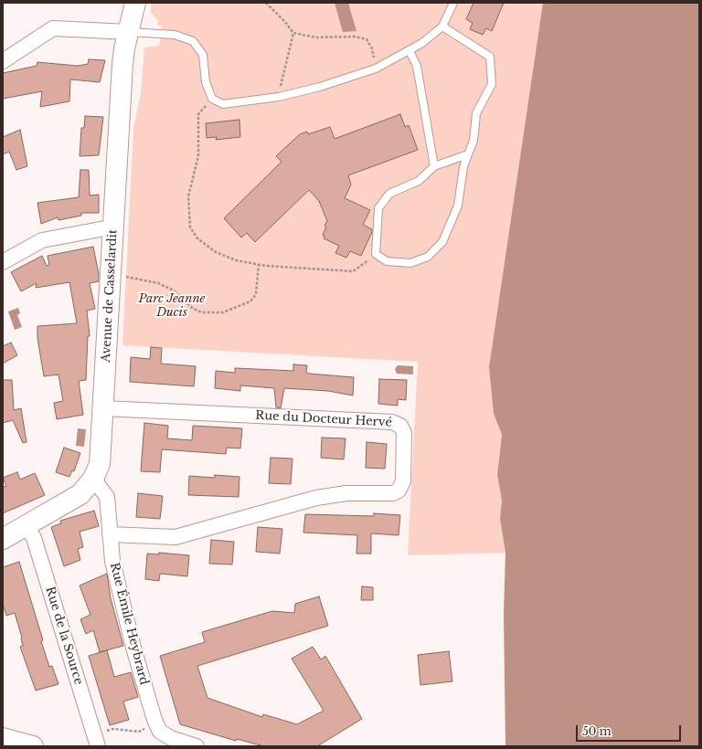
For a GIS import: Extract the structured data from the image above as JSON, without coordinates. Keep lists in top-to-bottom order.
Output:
{
  "streets": {
    "main road": ["Avenue de Casselardit"],
    "street": ["Rue du Docteur Hervé", "Rue Émile Heybrard", "Rue de la Source"]
  },
  "crossings": [
    ["Avenue de Casselardit", "Rue du Docteur Hervé"],
    ["Avenue de Casselardit", "Rue Émile Heybrard"],
    ["Avenue de Casselardit", "Rue de la Source"],
    ["Rue du Docteur Hervé", "Rue Émile Heybrard"]
  ],
  "parks": ["Parc Jeanne Ducis"],
  "scale_bar": "50 m"
}
